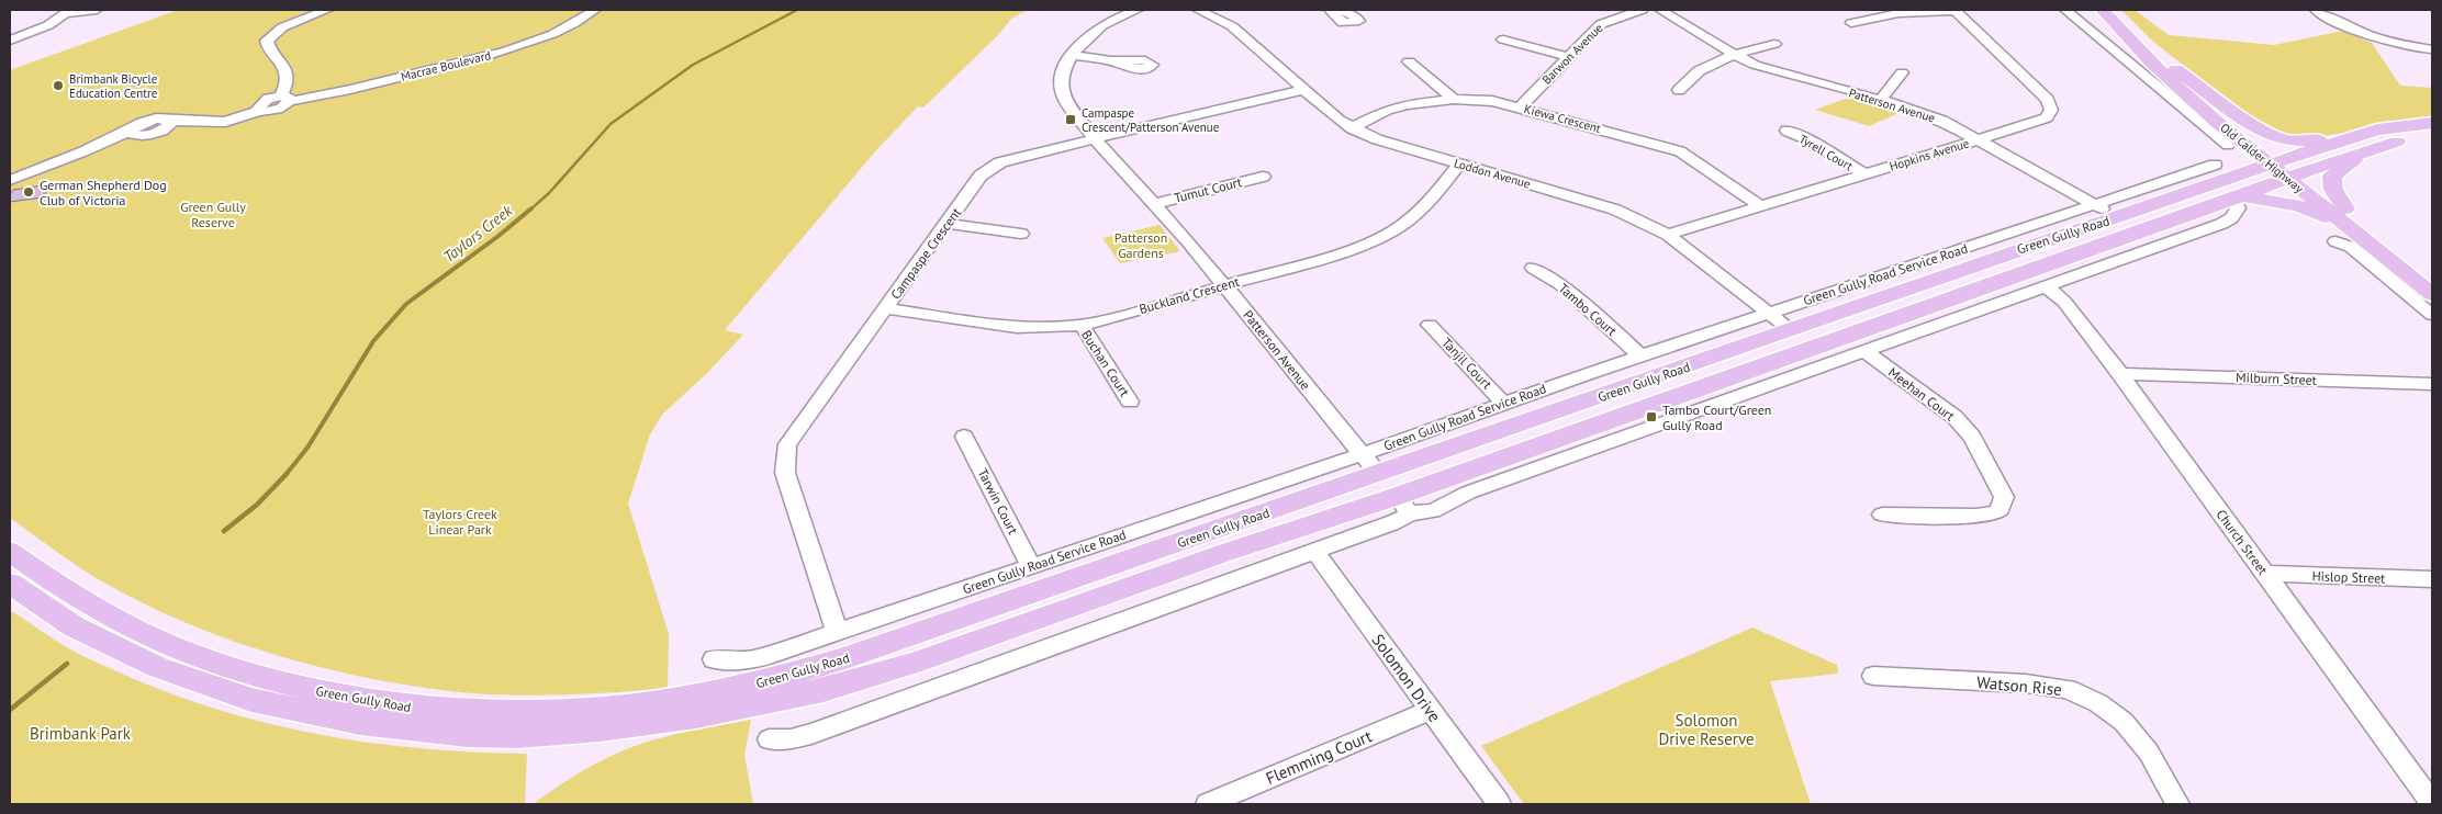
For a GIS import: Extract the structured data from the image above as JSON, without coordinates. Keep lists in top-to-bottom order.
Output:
{
  "streets": {
    "main road": ["Old Calder Highway", "Green Gully Road"],
    "street": [
      "Barwon Avenue",
      "Macrae Boulevard",
      "Patterson Avenue",
      "Kiewa Crescent",
      "Tyrell Court",
      "Hopkins Avenue",
      "Loddon Avenue",
      "Tumut Court",
      "Campaspe Crescent",
      "Green Gully Road Service Road",
      "Buckland Crescent",
      "Tambo Court",
      "Buchan Court",
      "Tanjil Court",
      "Milburn Street",
      "Meehan Court",
      "Tarwin Court",
      "Church Street",
      "Hislop Street",
      "Solomon Drive",
      "Watson Rise",
      "Flemming Court"
    ]
  },
  "crossings": [
    ["Barwon Avenue", "Patterson Avenue"],
    ["Barwon Avenue", "Kiewa Crescent"],
    ["Patterson Avenue", "Hopkins Avenue"],
    ["Patterson Avenue", "Tumut Court"],
    ["Patterson Avenue", "Green Gully Road"],
    ["Patterson Avenue", "Campaspe Crescent"],
    ["Patterson Avenue", "Green Gully Road Service Road"],
    ["Patterson Avenue", "Buckland Crescent"],
    ["Kiewa Crescent", "Hopkins Avenue"],
    ["Kiewa Crescent", "Loddon Avenue"],
    ["Tyrell Court", "Hopkins Avenue"],
    ["Hopkins Avenue", "Loddon Avenue"],
    ["Old Calder Highway", "Green Gully Road"],
    ["Loddon Avenue", "Green Gully Road"],
    ["Loddon Avenue", "Campaspe Crescent"],
    ["Loddon Avenue", "Green Gully Road Service Road"],
    ["Loddon Avenue", "Buckland Crescent"],
    ["Green Gully Road", "Green Gully Road Service Road"],
    ["Campaspe Crescent", "Green Gully Road Service Road"],
    ["Campaspe Crescent", "Buckland Crescent"],
    ["Green Gully Road Service Road", "Tambo Court"],
    ["Green Gully Road Service Road", "Tanjil Court"],
    ["Green Gully Road Service Road", "Tarwin Court"],
    ["Buckland Crescent", "Buchan Court"],
    ["Milburn Street", "Church Street"],
    ["Church Street", "Hislop Street"],
    ["Solomon Drive", "Flemming Court"]
  ],
  "water": ["Taylors Creek"],
  "parks": [
    "Green Gully Reserve",
    "Patterson Gardens",
    "Taylors Creek Linear Park",
    "Solomon Drive Reserve",
    "Brimbank Park"
  ],
  "places": {
    "other": ["Brimbank Bicycle Education Centre", "German Shepherd Dog Club of Victoria"],
    "transit": ["Campaspe Crescent/Patterson Avenue", "Tambo Court/Green Gully Road"]
  }
}
